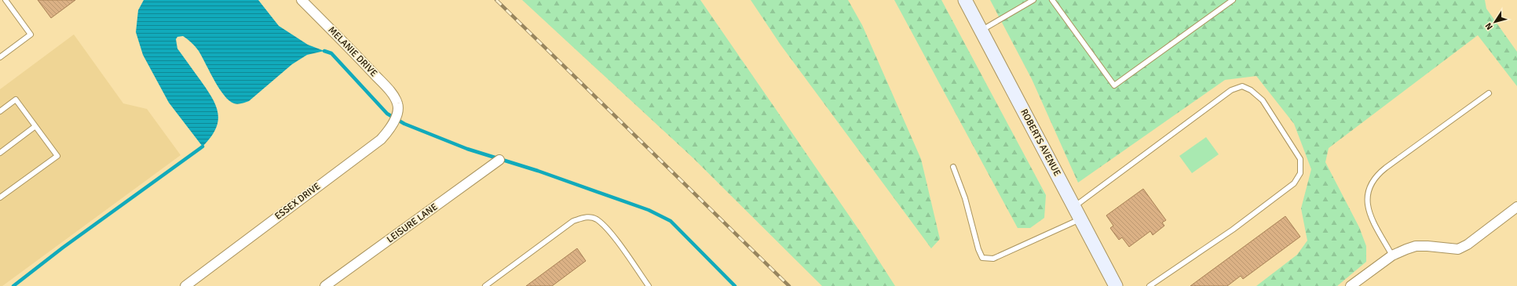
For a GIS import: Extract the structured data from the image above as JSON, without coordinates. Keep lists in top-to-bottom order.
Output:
{
  "streets": {
    "street": [
      "MELANIE DRIVE",
      "ROBERTS AVENUE",
      "ESSEX DRIVE",
      "LEISURE LANE"
    ]
  },
  "crossings": [
    ["MELANIE DRIVE", "ESSEX DRIVE"]
  ],
  "north": "bottom left"
}
